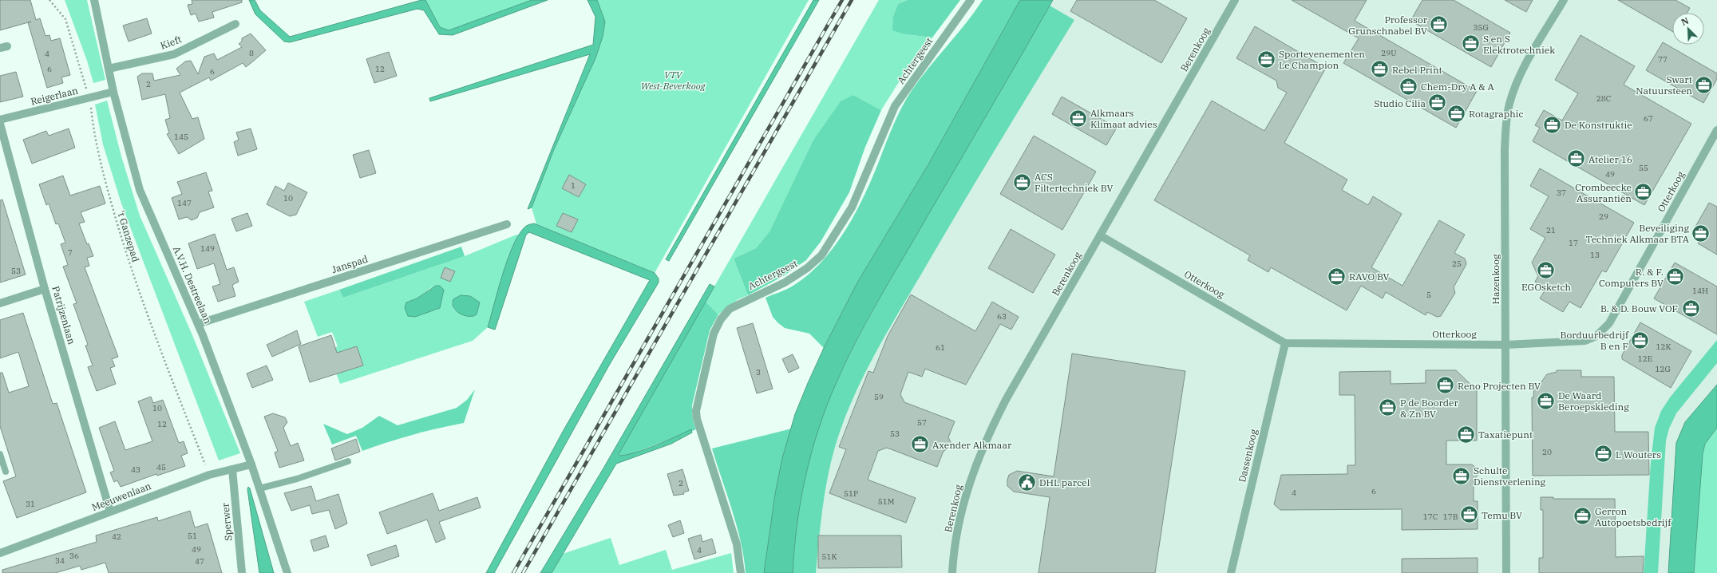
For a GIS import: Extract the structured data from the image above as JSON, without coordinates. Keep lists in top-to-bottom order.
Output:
{
  "streets": {
    "street": [
      "Kieft",
      "Berenkoog",
      "Achtergeest",
      "Reigerlaan",
      "Otterkoog",
      "Janspad",
      "Hazenkoog",
      "A.V.H. Destreelaan",
      "Patrijzenlaan",
      "Dassenkoog",
      "Meeuwenlaan",
      "Sperwer"
    ],
    "path": ["'t Ganzepad"]
  },
  "crossings": [
    ["Kieft", "A.V.H. Destreelaan"],
    ["Berenkoog", "Otterkoog"],
    ["Reigerlaan", "'t Ganzepad"],
    ["Reigerlaan", "A.V.H. Destreelaan"],
    ["Otterkoog", "Hazenkoog"],
    ["Otterkoog", "Dassenkoog"],
    ["'t Ganzepad", "Meeuwenlaan"],
    ["Janspad", "A.V.H. Destreelaan"],
    ["A.V.H. Destreelaan", "Meeuwenlaan"],
    ["Patrijzenlaan", "Meeuwenlaan"],
    ["Meeuwenlaan", "Sperwer"]
  ],
  "parks": ["VTV West-Beverkoog"],
  "places": {
    "office": [
      "Professor Grunschnabel BV",
      "S en S Elektrotechniek",
      "Sportevenementen Le Champion",
      "Rebel Print",
      "Swart Natuursteen",
      "Chem-Dry A & A",
      "Studio Cilia",
      "Rotagraphic",
      "Alkmaars Klimaat advies",
      "De Konstruktie",
      "Atelier 16",
      "ACS Filtertechniek BV",
      "Crombeecke Assurantiën",
      "Beveiliging Techniek Alkmaar BTA",
      "EGOsketch",
      "RAVO BV",
      "R. & F. Computers BV",
      "B. & D. Bouw VOF",
      "Borduurbedrijf B en F",
      "Reno Projecten BV",
      "De Waard Beroepskleding",
      "P de Boorder & Zn BV",
      "Taxatiepunt",
      "Axender Alkmaar",
      "L Wouters",
      "Schulte Dienstverlening",
      "Temu BV",
      "Gerron Autopoetsbedrijf"
    ],
    "public building": ["DHL parcel"]
  },
  "house_numbers": [
    "35G",
    "8",
    "29U",
    "4",
    "77",
    "6",
    "12",
    "6",
    "2",
    "28C",
    "67",
    "145",
    "55",
    "49",
    "1",
    "37",
    "10",
    "147",
    "29",
    "21",
    "17",
    "149",
    "7",
    "13",
    "25",
    "53",
    "14H",
    "5",
    "63",
    "12K",
    "61",
    "12E",
    "12G",
    "3",
    "59",
    "10",
    "57",
    "12",
    "53",
    "20",
    "45",
    "43",
    "2",
    "6",
    "4",
    "51P",
    "51M",
    "31",
    "17C",
    "17B",
    "51",
    "42",
    "49",
    "4",
    "36",
    "51K",
    "34",
    "47"
  ],
  "north": "top left"
}
